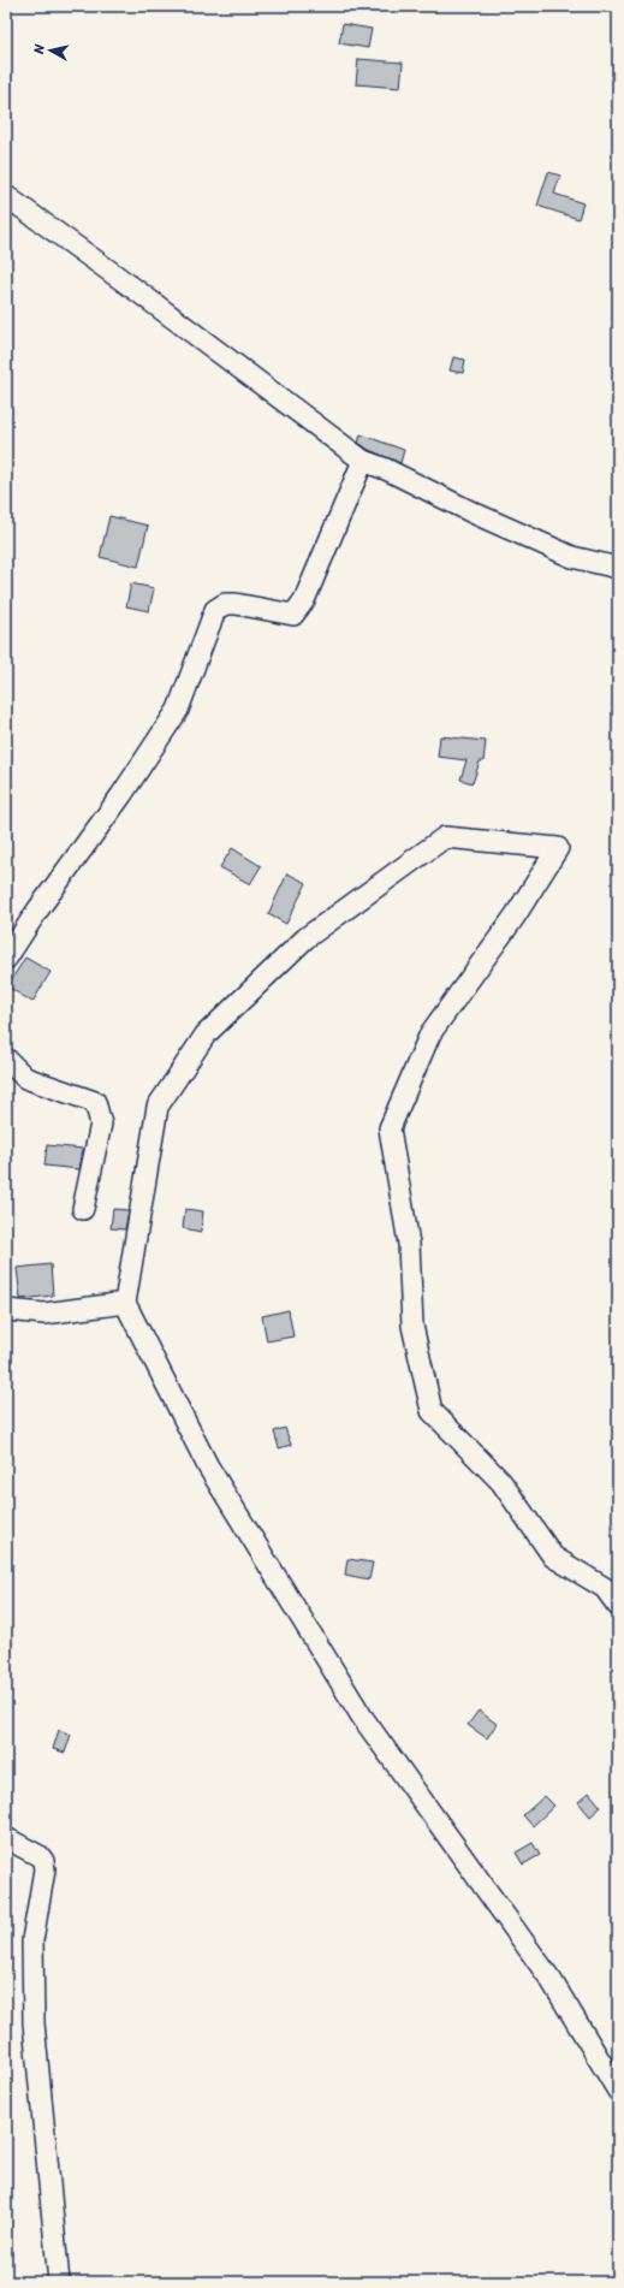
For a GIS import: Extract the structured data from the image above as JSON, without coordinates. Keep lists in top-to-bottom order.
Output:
{
  "north": "left"
}
